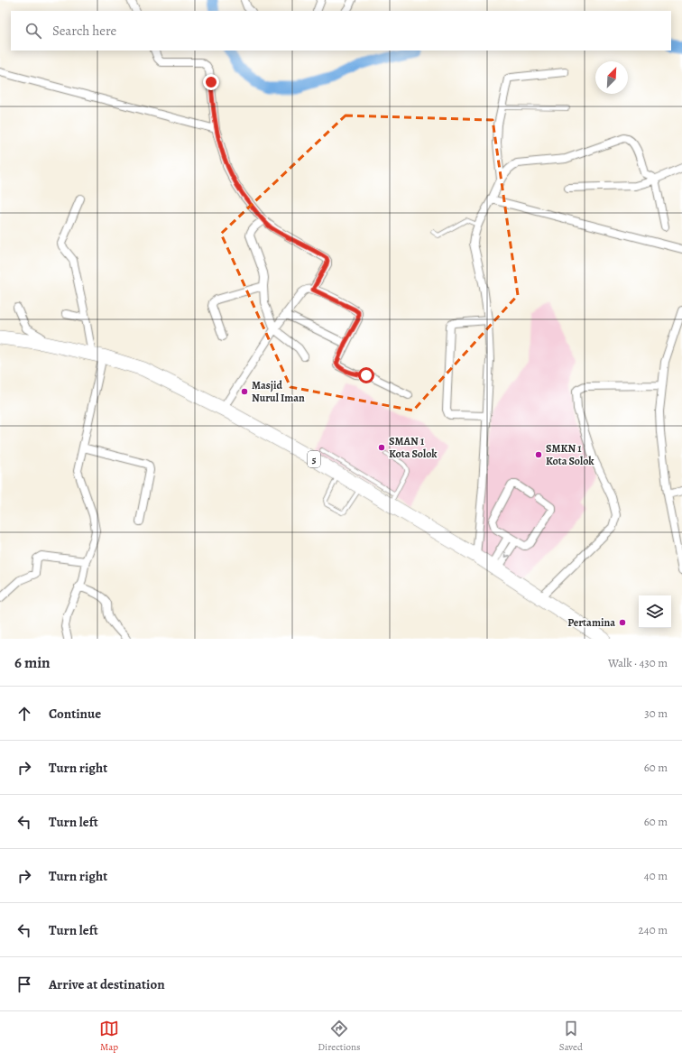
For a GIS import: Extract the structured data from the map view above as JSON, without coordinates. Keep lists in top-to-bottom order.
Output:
{
  "streets": {
    "highway": ["5"]
  },
  "places": [
    "Masjid Nurul Iman",
    "SMAN 1 Kota Solok",
    "SMKN 1 Kota Solok",
    "Pertamina"
  ],
  "north": "top right",
  "page": {
    "search": "Search here",
    "heading": ["6 min", "Walk · 430 m"],
    "list": [
      ["Continue", "30 m"],
      ["Turn right", "60 m"],
      ["Turn left", "60 m"],
      ["Turn right", "40 m"],
      ["Turn left", "240 m"],
      "Arrive at destination"
    ],
    "nav": ["Map", "Directions", "Saved"]
  }
}
